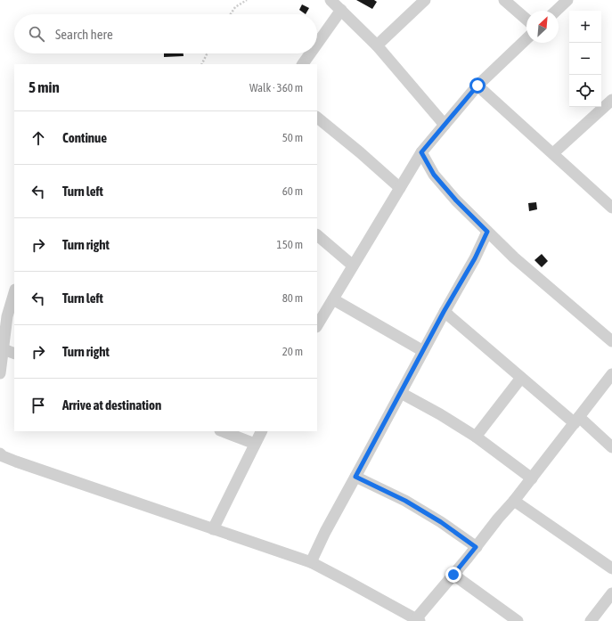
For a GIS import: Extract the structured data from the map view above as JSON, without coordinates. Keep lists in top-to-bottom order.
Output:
{
  "north": "top right",
  "page": {
    "map_buttons": ["+", "−"],
    "search": "Search here",
    "heading": ["5 min", "Walk · 360 m"],
    "list": [
      ["Continue", "50 m"],
      ["Turn left", "60 m"],
      ["Turn right", "150 m"],
      ["Turn left", "80 m"],
      ["Turn right", "20 m"],
      "Arrive at destination"
    ]
  }
}
